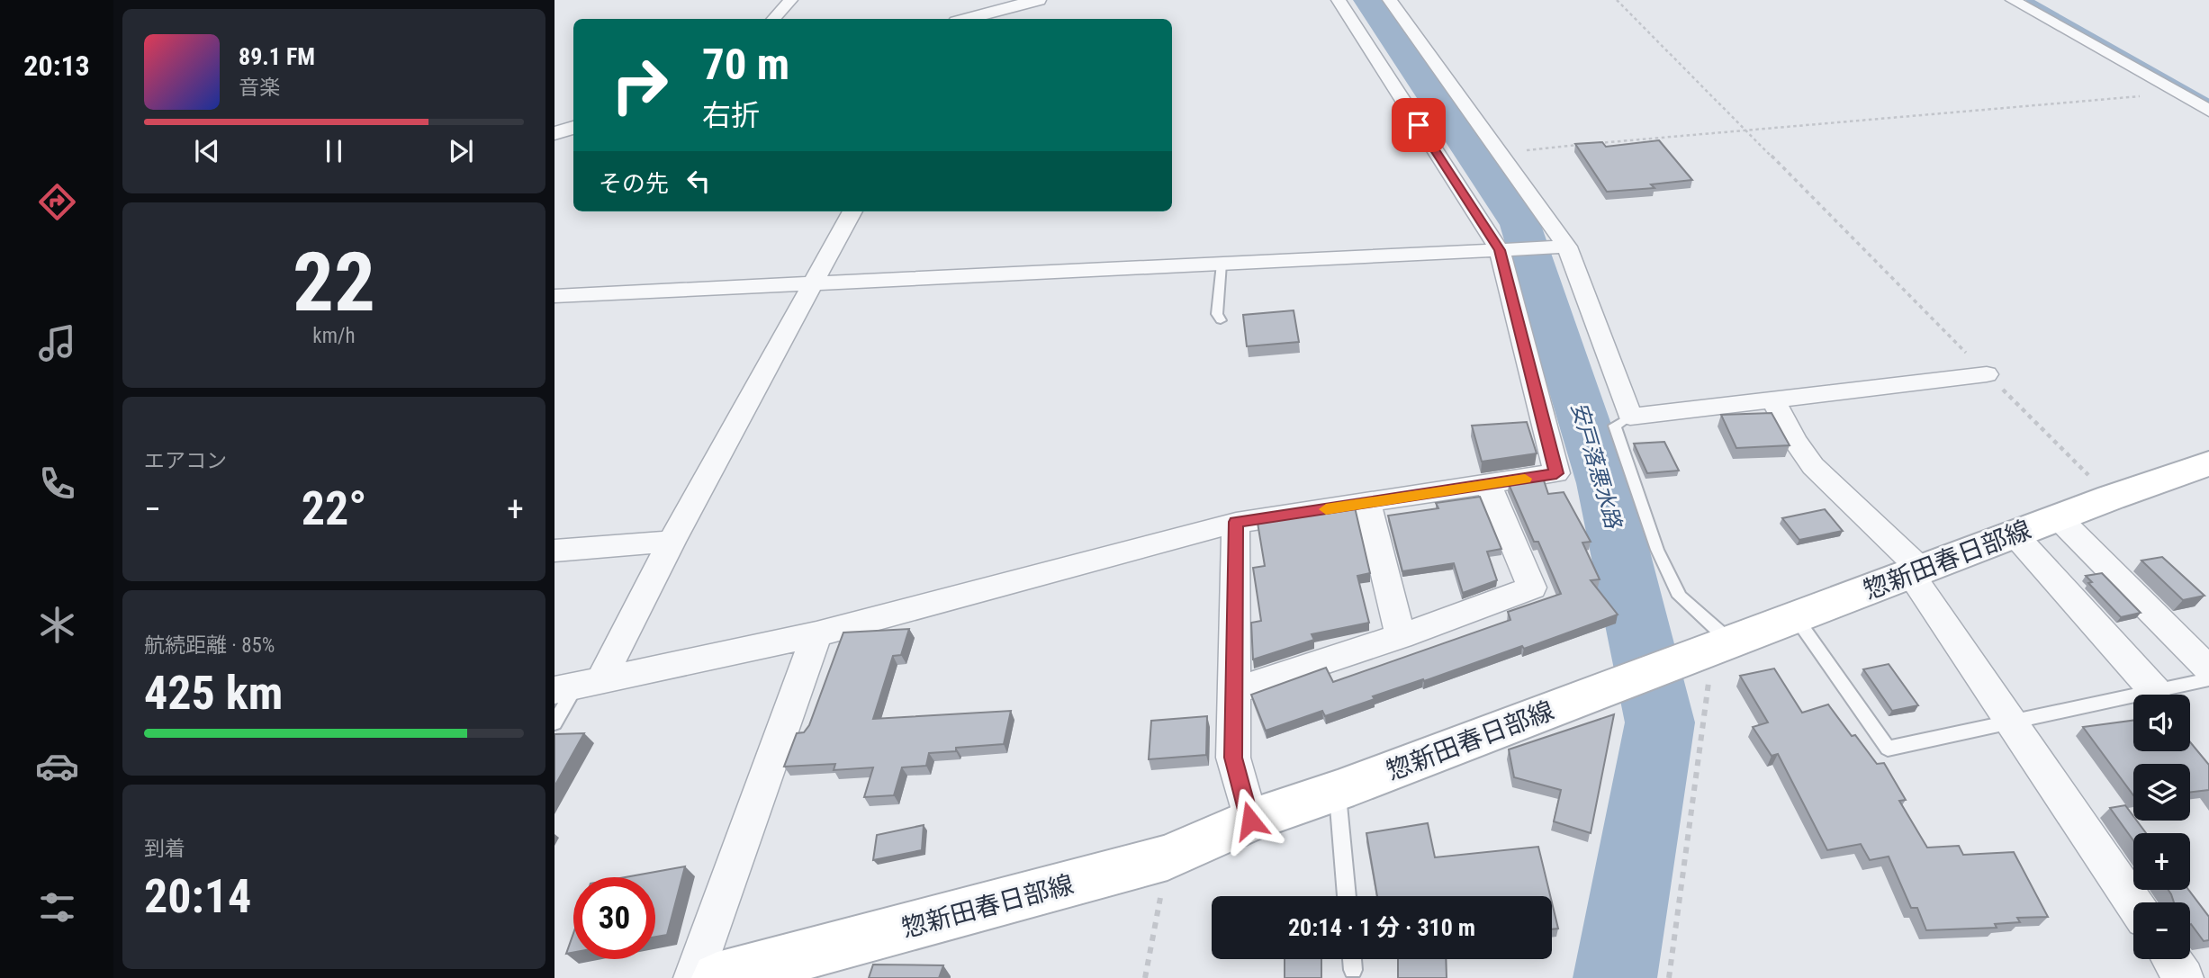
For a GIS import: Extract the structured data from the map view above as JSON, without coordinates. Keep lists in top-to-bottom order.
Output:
{
  "streets": {
    "main road": ["惣新田春日部線"]
  },
  "water": ["安戸落悪水路"],
  "page": {
    "tabs": "20:13",
    "turn": ["70 m", "右折"],
    "song": ["89.1 FM", "音楽"],
    "then": "その先",
    "tile": [
      ["22", "km/h"],
      "エアコン",
      ["航続距離 · 85%", "425 km"],
      ["到着", "20:14"]
    ],
    "heat": ["−", "22°", "+"],
    "map_buttons": ["+", "−"],
    "limit": "30",
    "trip": "20:14 · 1 分 · 310 m"
  }
}
